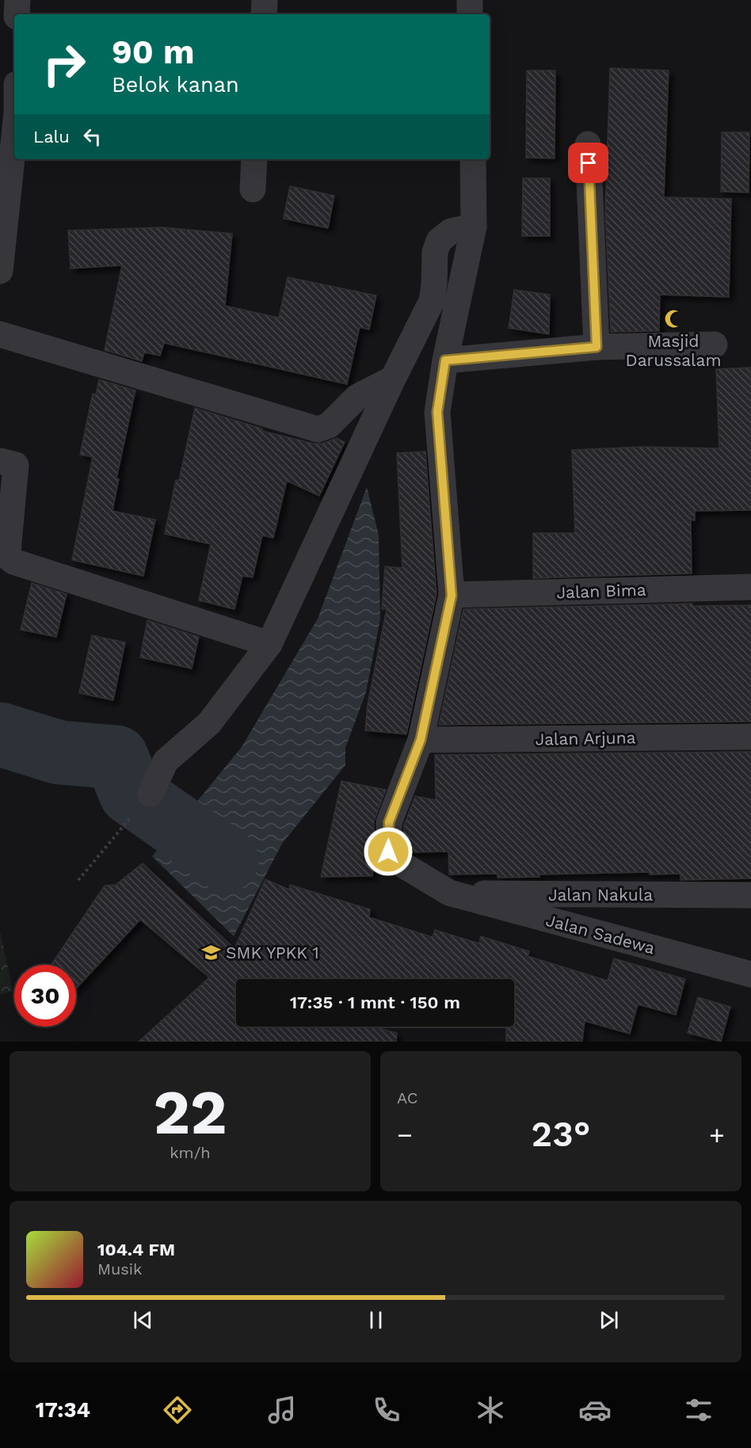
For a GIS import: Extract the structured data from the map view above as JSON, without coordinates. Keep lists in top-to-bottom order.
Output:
{
  "streets": {
    "street": [
      "Jalan Bima",
      "Jalan Arjuna",
      "Jalan Nakula",
      "Jalan Sadewa"
    ]
  },
  "crossings": [
    ["Jalan Nakula", "Jalan Sadewa"]
  ],
  "places": {
    "mosque": ["Masjid Darussalam"],
    "school or university": ["SMK YPKK 1"]
  },
  "page": {
    "turn": ["90 m", "Belok kanan"],
    "then": "Lalu",
    "limit": "30",
    "trip": "17:35 · 1 mnt · 150 m",
    "tile": [
      ["22", "km/h"],
      "AC"
    ],
    "heat": ["−", "23°", "+"],
    "song": ["104.4 FM", "Musik"],
    "tabs": "17:34"
  }
}
